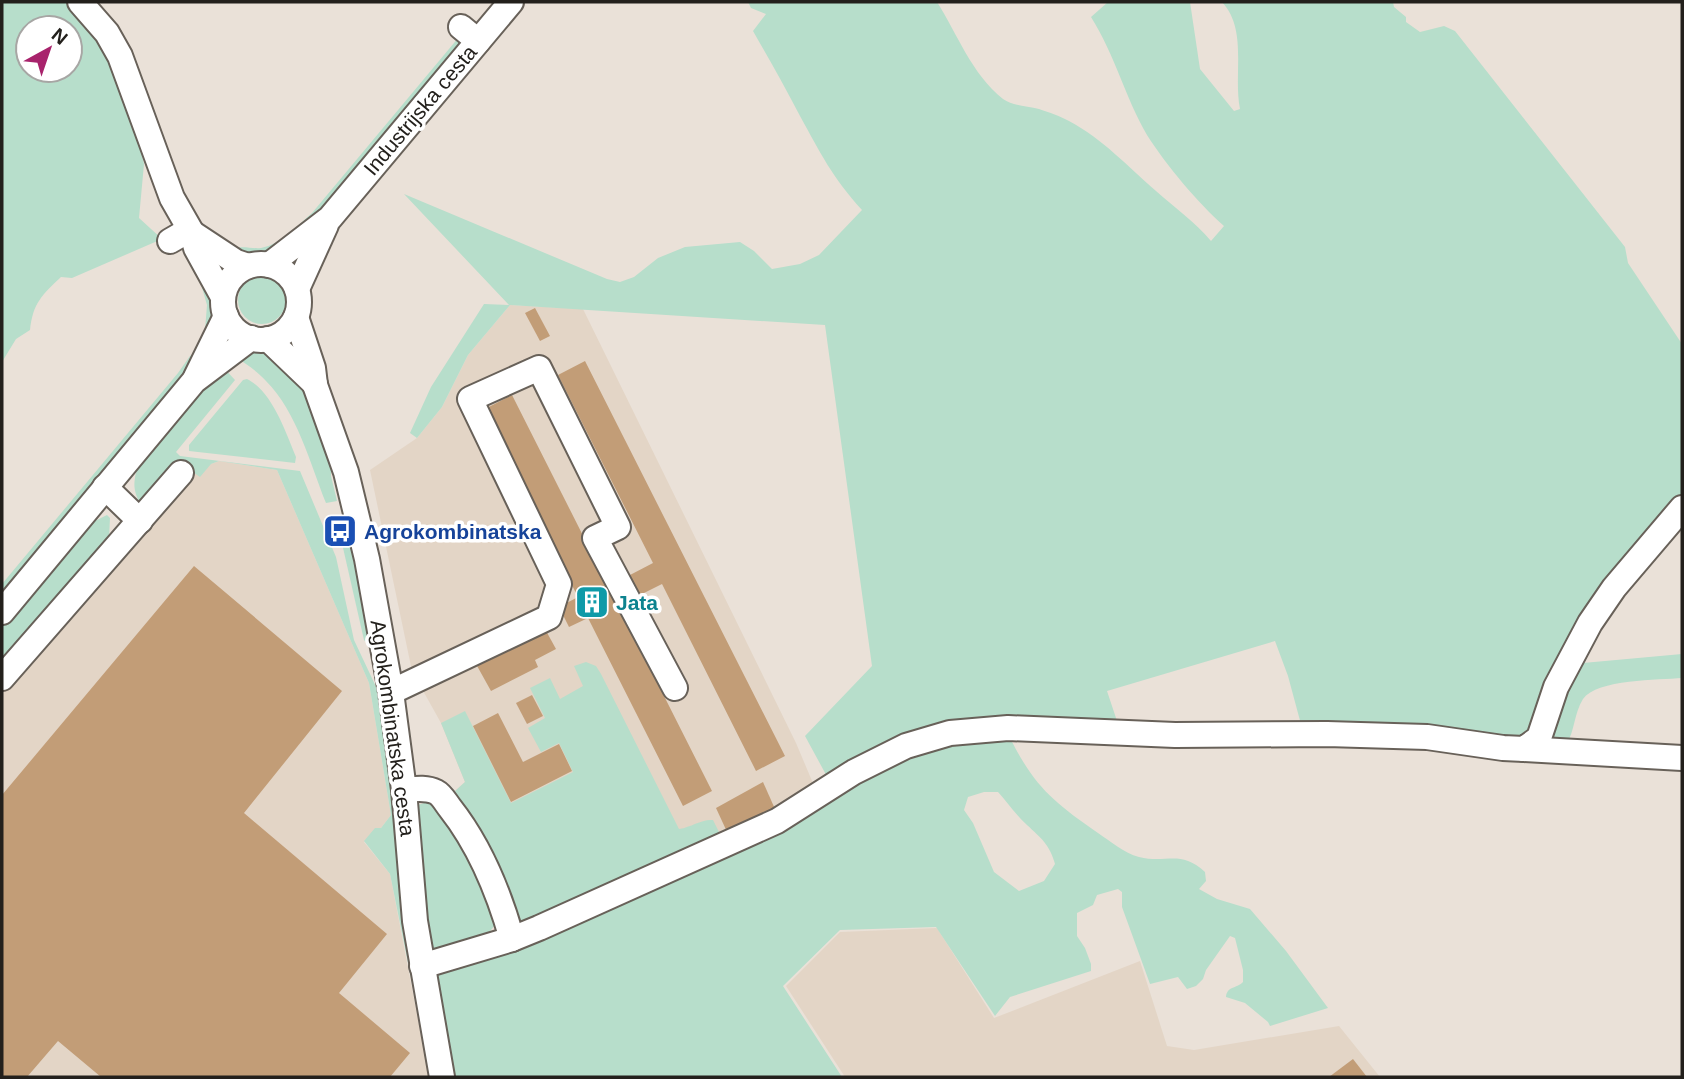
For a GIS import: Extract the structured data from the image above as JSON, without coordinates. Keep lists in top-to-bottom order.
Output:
{
  "streets": {
    "street": ["Industrijska cesta", "Agrokombinatska cesta"]
  },
  "crossings": [
    ["Industrijska cesta", "Agrokombinatska cesta"]
  ],
  "places": {
    "bus stop": ["Agrokombinatska"],
    "building": ["Jata"]
  },
  "north": "top right"
}
